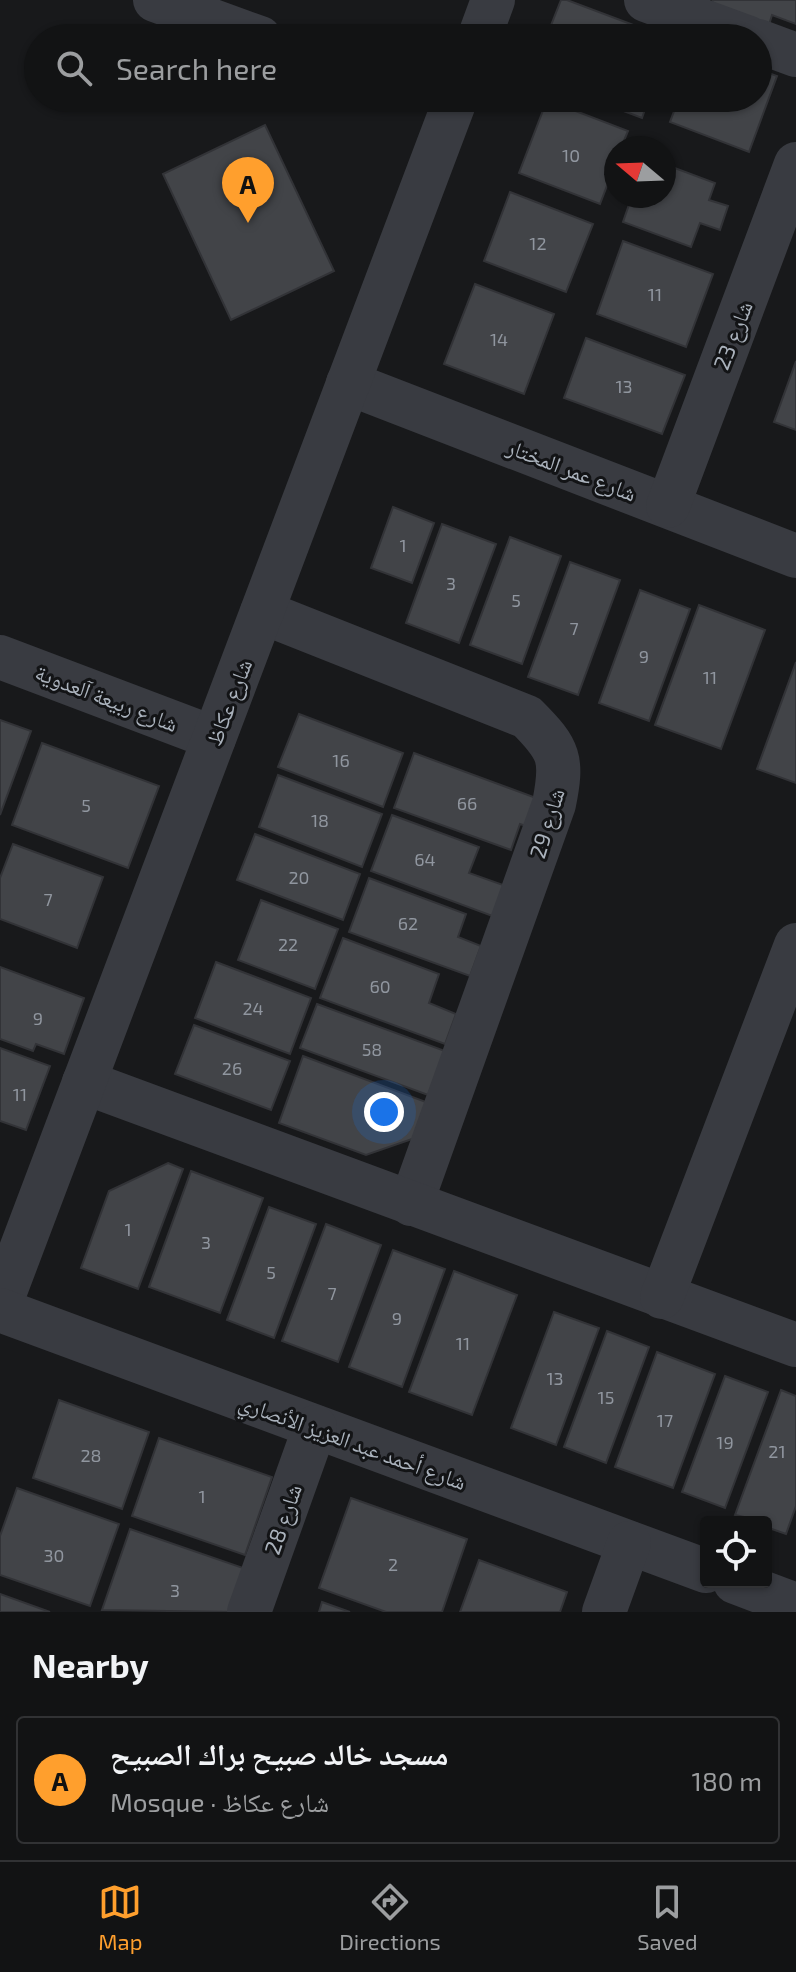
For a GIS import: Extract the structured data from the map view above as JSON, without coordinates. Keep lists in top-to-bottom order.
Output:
{
  "streets": {
    "street": [
      "شارع 23",
      "شارع عمر المختار",
      "شارع ربيعة آلعدوية",
      "شارع عكاظ",
      "شارع 29",
      "شارع أحمد عبد العزيز الأنصاري",
      "شارع 28"
    ]
  },
  "crossings": [
    ["شارع 23", "شارع عمر المختار"],
    ["شارع عمر المختار", "شارع عكاظ"],
    ["شارع ربيعة آلعدوية", "شارع عكاظ"],
    ["شارع عكاظ", "شارع 29"],
    ["شارع عكاظ", "شارع أحمد عبد العزيز الأنصاري"],
    ["شارع أحمد عبد العزيز الأنصاري", "شارع 28"]
  ],
  "house_numbers": [
    "10",
    "12",
    "11",
    "14",
    "13",
    "1",
    "3",
    "5",
    "7",
    "9",
    "11",
    "16",
    "66",
    "5",
    "18",
    "64",
    "20",
    "7",
    "62",
    "22",
    "60",
    "24",
    "9",
    "58",
    "26",
    "11",
    "1",
    "3",
    "5",
    "7",
    "9",
    "11",
    "13",
    "15",
    "17",
    "19",
    "21",
    "28",
    "1",
    "30",
    "2",
    "3"
  ],
  "north": "left",
  "page": {
    "search": "Search here",
    "pins": "A",
    "heading": "Nearby",
    "list": [
      {
        "mark": "A",
        "name": "مسجد خالد صبيح براك الصبيح",
        "note": "Mosque · شارع عكاظ",
        "value": "180 m"
      }
    ],
    "nav": ["Map", "Directions", "Saved"]
  }
}
